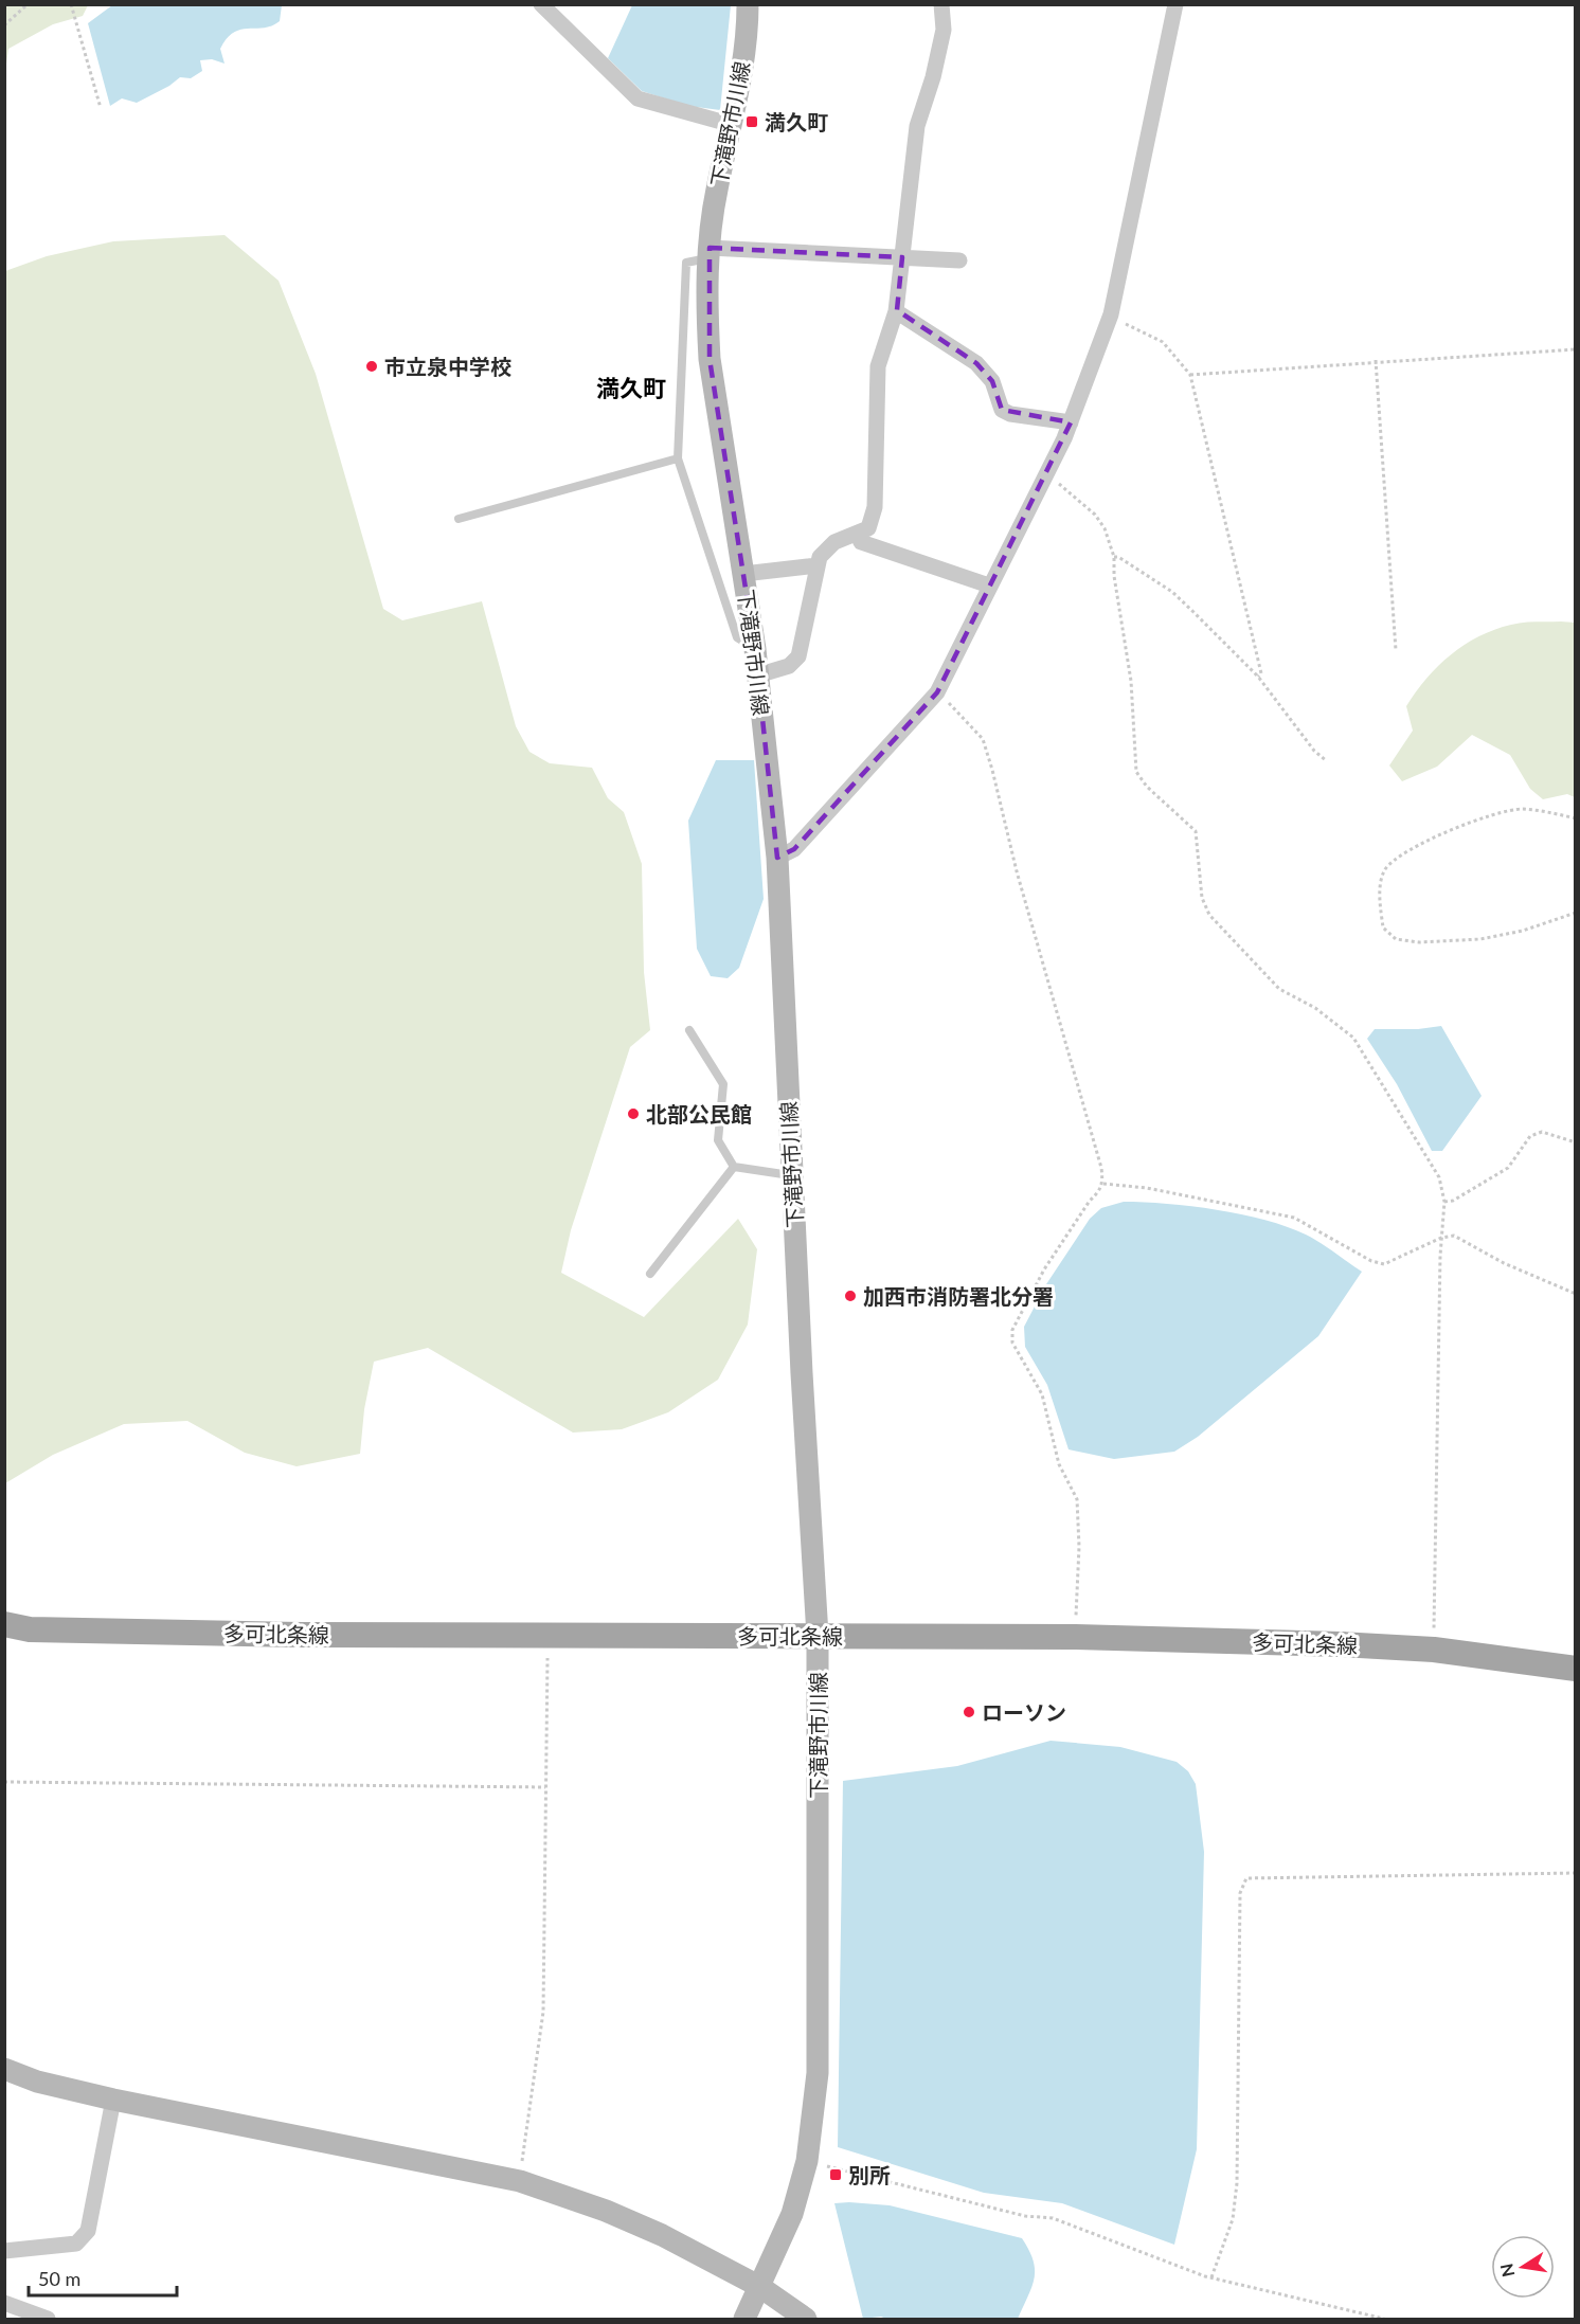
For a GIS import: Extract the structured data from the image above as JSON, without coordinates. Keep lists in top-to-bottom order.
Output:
{
  "streets": {
    "main road": ["下滝野市川線", "多可北条線"]
  },
  "crossings": [
    ["下滝野市川線", "多可北条線"]
  ],
  "districts": ["満久町"],
  "places": {
    "transit": ["満久町", "別所"],
    "other": [
      "市立泉中学校",
      "北部公民館",
      "加西市消防署北分署",
      "ローソン"
    ]
  },
  "scale_bar": "50 m",
  "north": "left"
}
